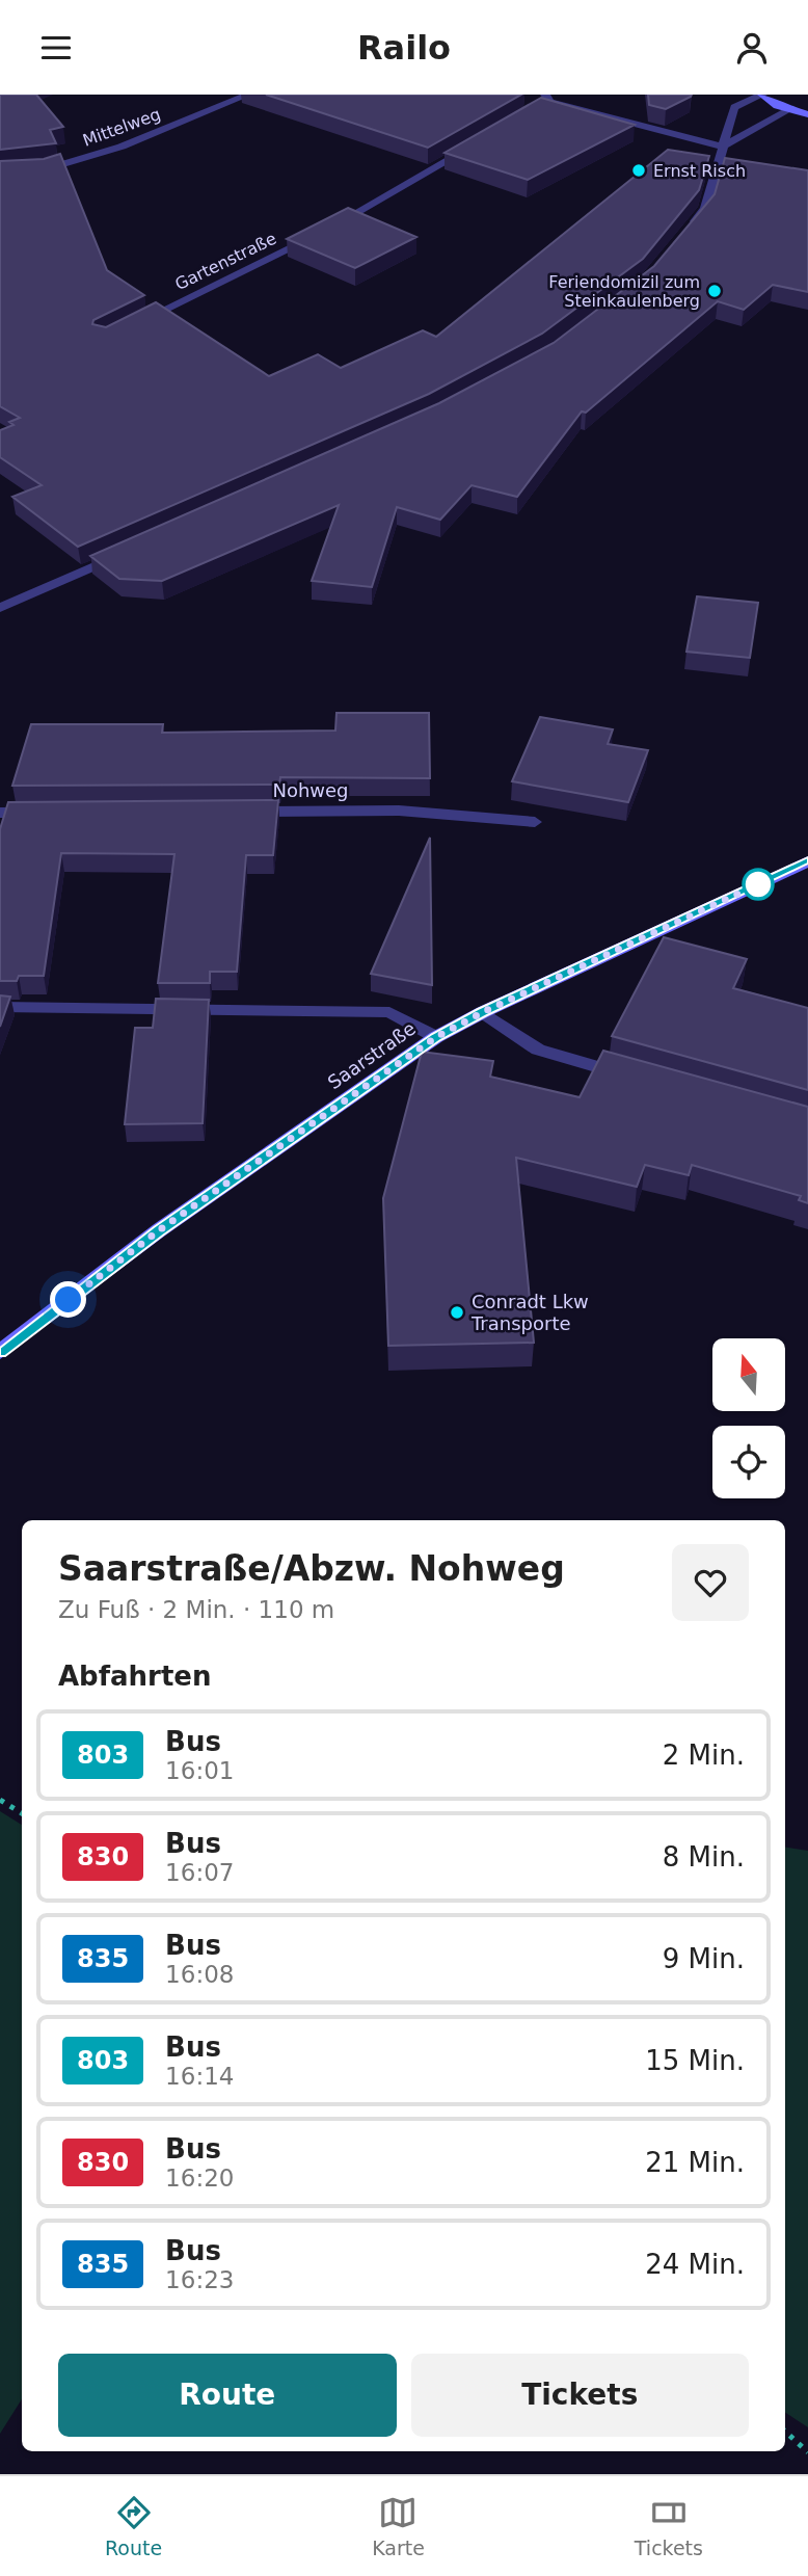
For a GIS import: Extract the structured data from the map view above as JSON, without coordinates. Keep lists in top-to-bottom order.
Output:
{
  "streets": {
    "street": [
      "Mittelweg",
      "Gartenstraße",
      "Nohweg",
      "Saarstraße"
    ]
  },
  "places": ["Ernst Risch", "Feriendomizil zum Steinkaulenberg", "Conradt Lkw Transporte"],
  "lines": ["bus line 803"],
  "north": "top",
  "page": {
    "header": "Railo",
    "heading": [
      ["Saarstraße/Abzw. Nohweg", "Zu Fuß · 2 Min. · 110 m"],
      "Abfahrten"
    ],
    "list": [
      {
        "mark": "803",
        "name": "Bus",
        "note": "16:01",
        "value": "2 Min."
      },
      {
        "mark": "830",
        "name": "Bus",
        "note": "16:07",
        "value": "8 Min."
      },
      {
        "mark": "835",
        "name": "Bus",
        "note": "16:08",
        "value": "9 Min."
      },
      {
        "mark": "803",
        "name": "Bus",
        "note": "16:14",
        "value": "15 Min."
      },
      {
        "mark": "830",
        "name": "Bus",
        "note": "16:20",
        "value": "21 Min."
      },
      {
        "mark": "835",
        "name": "Bus",
        "note": "16:23",
        "value": "24 Min."
      }
    ],
    "buttons": ["Route", "Tickets"],
    "tabs": ["Route", "Karte", "Tickets"]
  }
}
